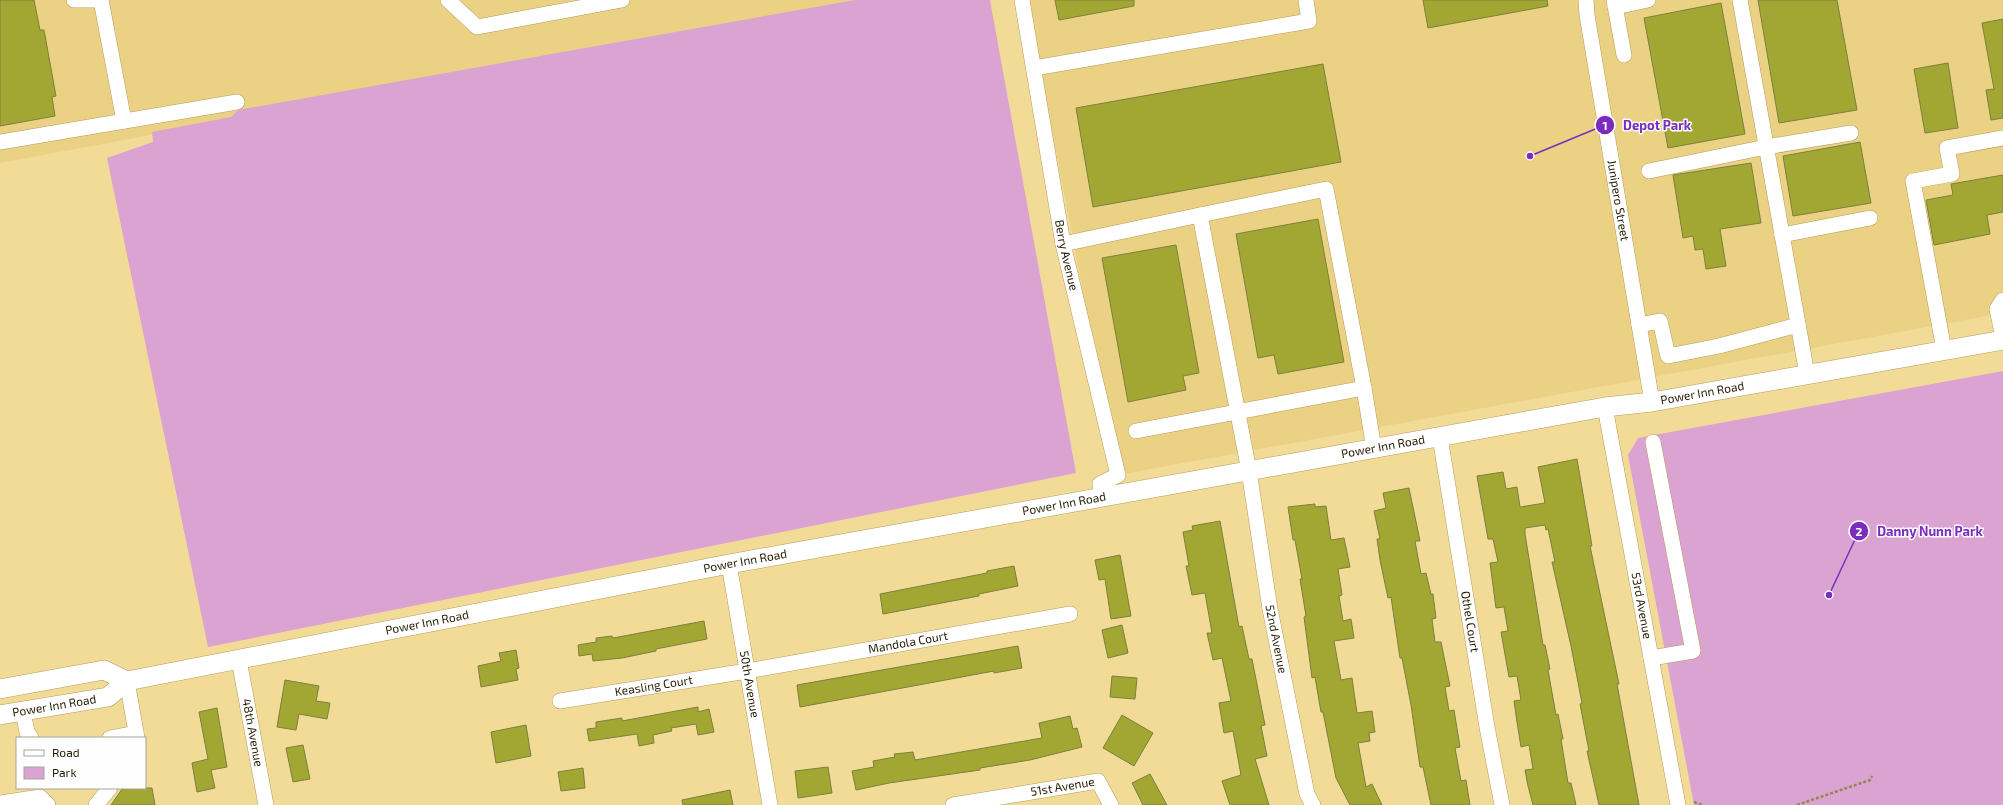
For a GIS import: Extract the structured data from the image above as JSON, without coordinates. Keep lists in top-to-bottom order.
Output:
{
  "streets": {
    "main road": ["Power Inn Road"],
    "street": [
      "Junipero Street",
      "Berry Avenue",
      "53rd Avenue",
      "Othel Court",
      "52nd Avenue",
      "Mandola Court",
      "50th Avenue",
      "Keasling Court",
      "48th Avenue",
      "51st Avenue"
    ]
  },
  "crossings": [
    ["Junipero Street", "Power Inn Road"],
    ["Berry Avenue", "Power Inn Road"],
    ["Power Inn Road", "53rd Avenue"],
    ["Power Inn Road", "Othel Court"],
    ["Power Inn Road", "52nd Avenue"],
    ["Power Inn Road", "50th Avenue"],
    ["Power Inn Road", "48th Avenue"],
    ["Mandola Court", "50th Avenue"],
    ["Mandola Court", "Keasling Court"],
    ["50th Avenue", "Keasling Court"]
  ],
  "places": ["Depot Park", "Danny Nunn Park"],
  "legend": ["Road", "Park"]
}
